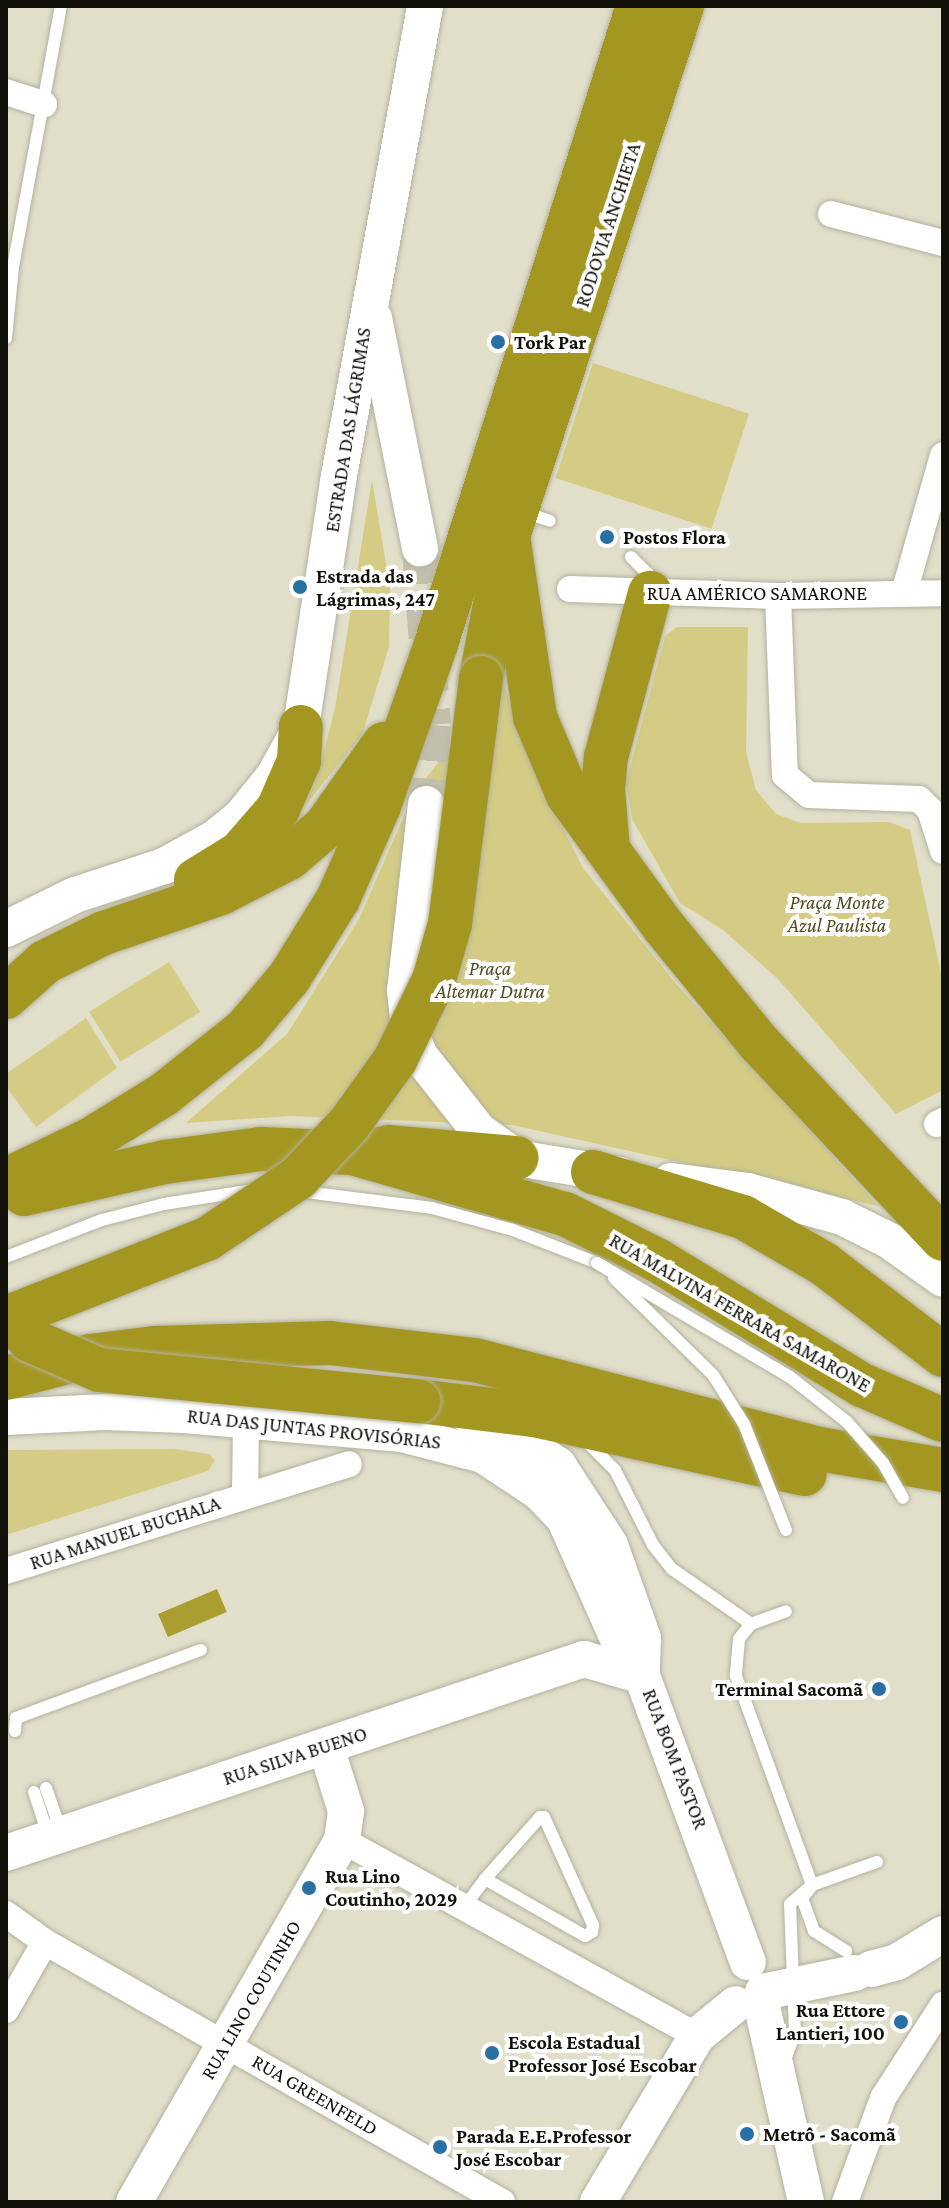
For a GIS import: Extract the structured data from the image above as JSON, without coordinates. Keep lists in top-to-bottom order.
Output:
{
  "streets": {
    "highway": ["RODOVIA ANCHIETA", "RUA MALVINA FERRARA SAMARONE"],
    "main road": [
      "ESTRADA DAS LÁGRIMAS",
      "RUA DAS JUNTAS PROVISÓRIAS",
      "RUA SILVA BUENO",
      "RUA BOM PASTOR",
      "RUA LINO COUTINHO"
    ],
    "street": ["RUA AMÉRICO SAMARONE", "RUA MANUEL BUCHALA", "RUA GREENFELD"]
  },
  "crossings": [
    ["RUA DAS JUNTAS PROVISÓRIAS", "RUA MANUEL BUCHALA"],
    ["RUA DAS JUNTAS PROVISÓRIAS", "RUA BOM PASTOR"],
    ["RUA SILVA BUENO", "RUA LINO COUTINHO"],
    ["RUA LINO COUTINHO", "RUA GREENFELD"]
  ],
  "parks": ["Praça Monte Azul Paulista", "Praça Altemar Dutra"],
  "places": [
    "Tork Par",
    "Postos Flora",
    "Estrada das Lágrimas, 247",
    "Terminal Sacomã",
    "Rua Lino Coutinho, 2029",
    "Rua Ettore Lantieri, 100",
    "Escola Estadual Professor José Escobar",
    "Metrô - Sacomã",
    "Parada E.E.Professor José Escobar"
  ]
}
